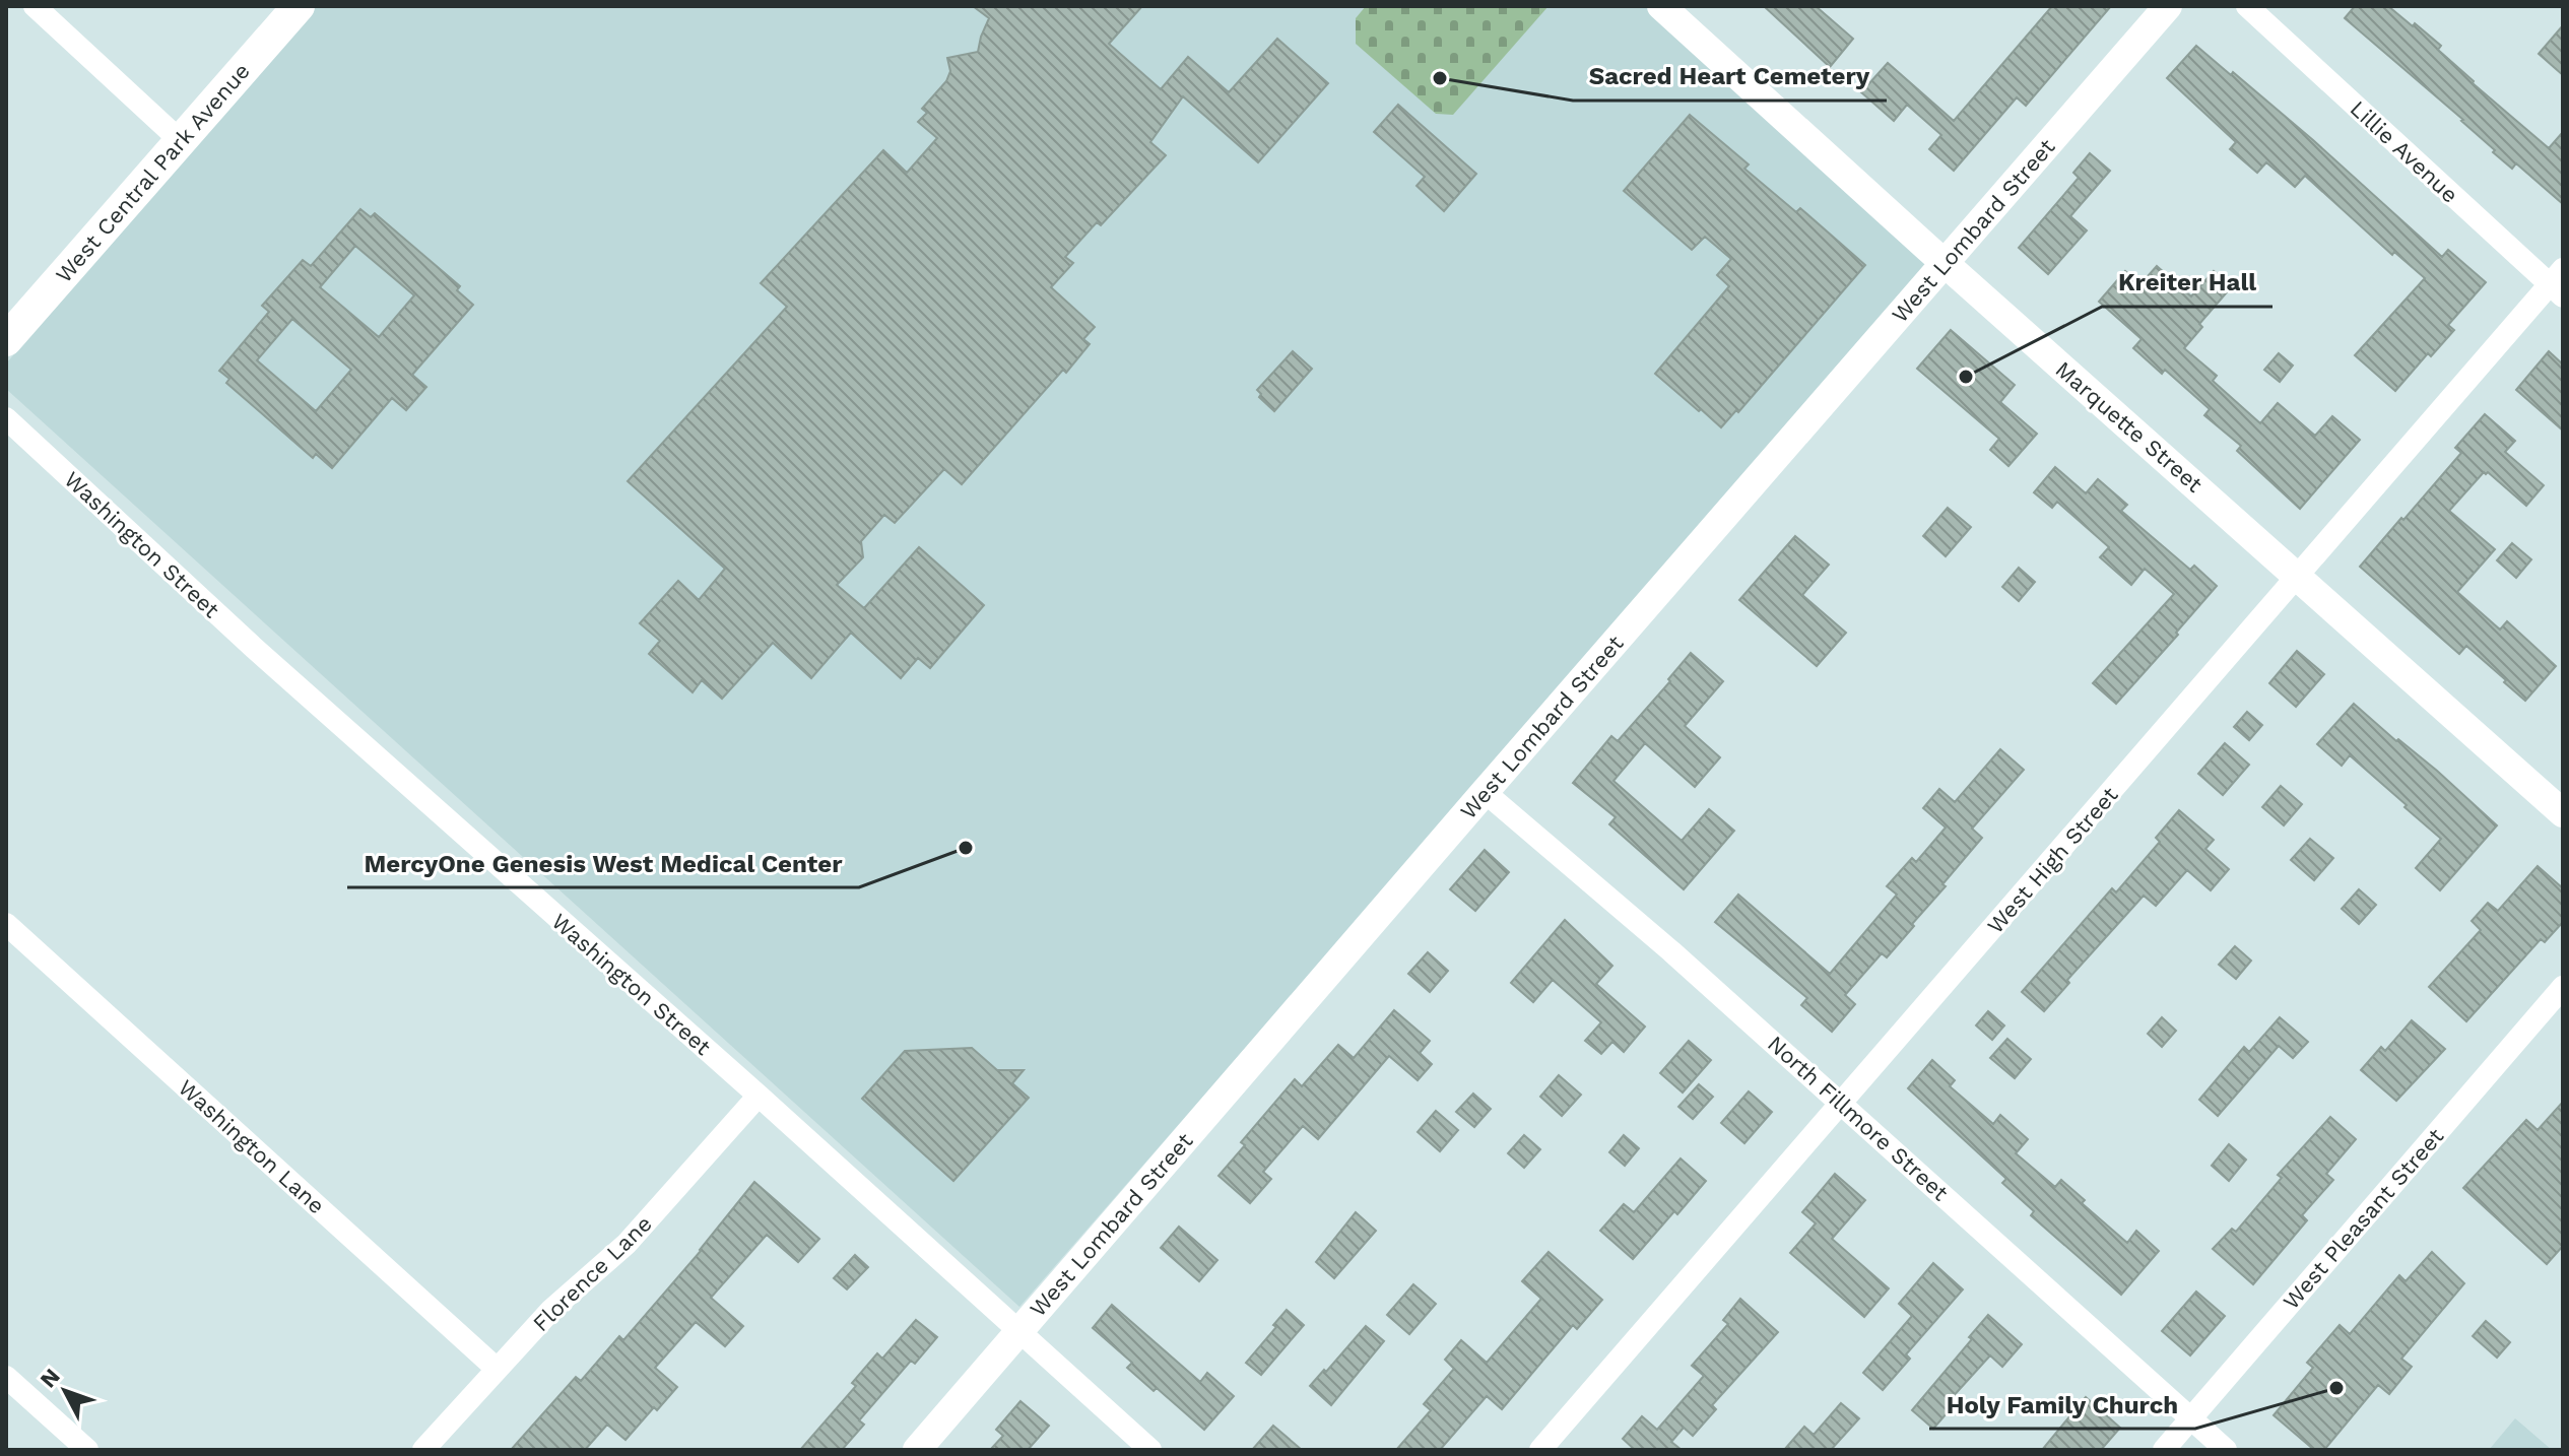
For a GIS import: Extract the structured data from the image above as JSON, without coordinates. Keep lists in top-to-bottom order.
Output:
{
  "streets": {
    "main road": ["West Central Park Avenue"],
    "street": [
      "Lillie Avenue",
      "West Lombard Street",
      "Marquette Street",
      "Washington Street",
      "West High Street",
      "North Fillmore Street",
      "Washington Lane",
      "West Pleasant Street",
      "Florence Lane"
    ]
  },
  "crossings": [
    ["Lillie Avenue", "West High Street"],
    ["West Lombard Street", "Marquette Street"],
    ["West Lombard Street", "Washington Street"],
    ["West Lombard Street", "North Fillmore Street"],
    ["Marquette Street", "West High Street"],
    ["Washington Street", "Florence Lane"],
    ["West High Street", "North Fillmore Street"],
    ["North Fillmore Street", "West Pleasant Street"],
    ["Washington Lane", "Florence Lane"]
  ],
  "places": [
    "Sacred Heart Cemetery",
    "Kreiter Hall",
    "MercyOne Genesis West Medical Center",
    "Holy Family Church"
  ],
  "north": "top left"
}
